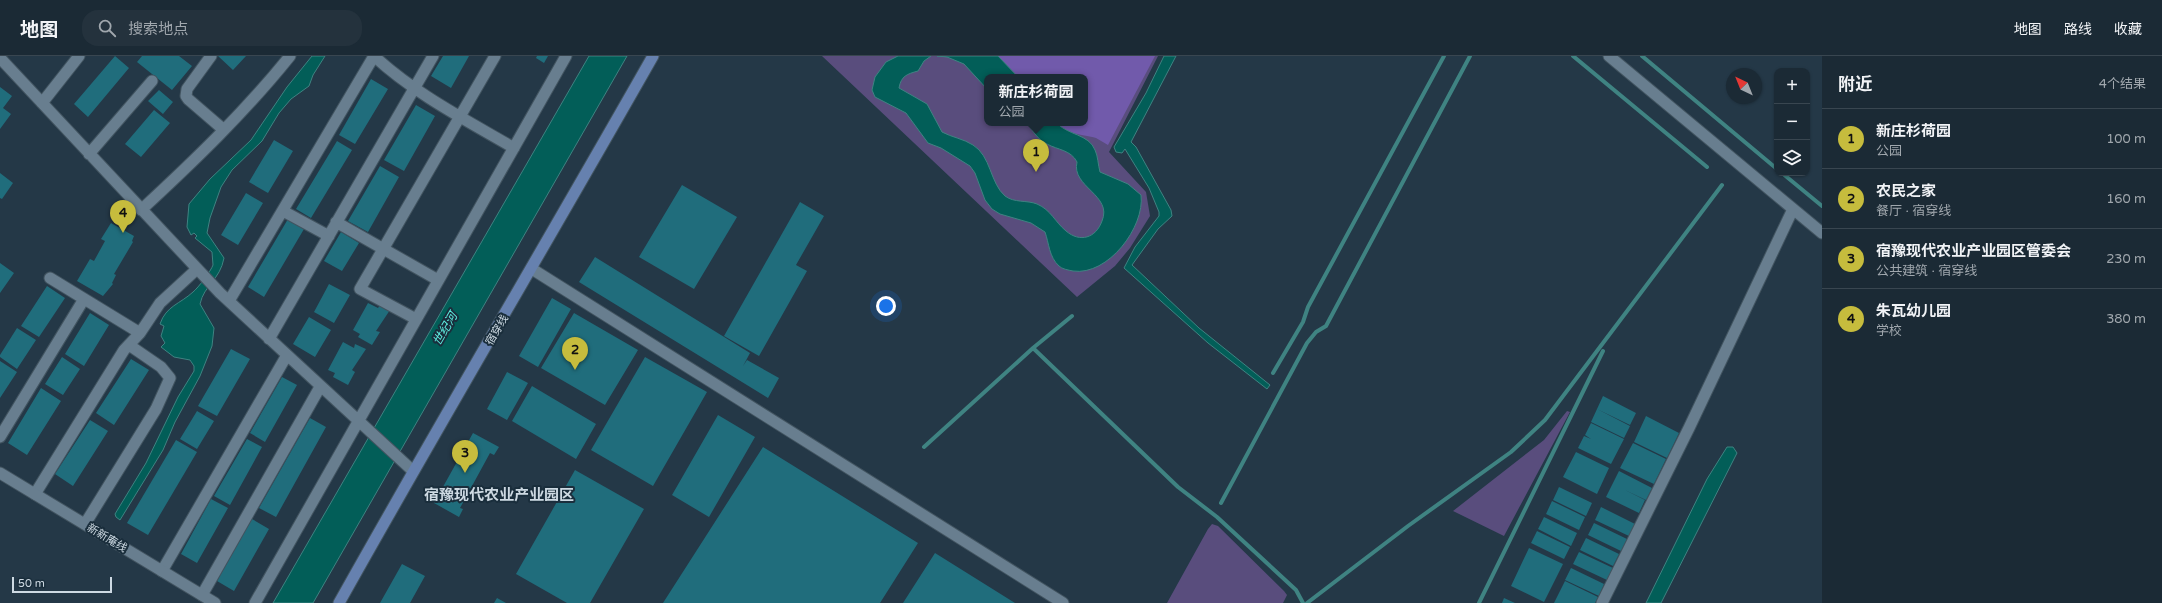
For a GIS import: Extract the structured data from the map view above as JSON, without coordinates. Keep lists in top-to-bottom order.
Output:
{
  "streets": {
    "main road": ["宿穿线"],
    "street": ["新新庵线"]
  },
  "districts": ["宿豫现代农业产业园区"],
  "water": ["世纪河"],
  "scale_bar": "50 m",
  "north": "top left",
  "page": {
    "header": "地图",
    "search": "搜索地点",
    "nav": ["地图", "路线", "收藏"],
    "heading": ["附近", "4个结果"],
    "map_buttons": ["+", "−"],
    "popup": ["新庄杉荷园", "公园"],
    "list": [
      {
        "mark": "1",
        "name": "新庄杉荷园",
        "note": "公园",
        "value": "100 m"
      },
      {
        "mark": "2",
        "name": "农民之家",
        "note": "餐厅 · 宿穿线",
        "value": "160 m"
      },
      {
        "mark": "3",
        "name": "宿豫现代农业产业园区管委会",
        "note": "公共建筑 · 宿穿线",
        "value": "230 m"
      },
      {
        "mark": "4",
        "name": "朱瓦幼儿园",
        "note": "学校",
        "value": "380 m"
      }
    ],
    "pins": [
      "1",
      "4",
      "2",
      "3"
    ],
    "scale": "50 m"
  }
}
